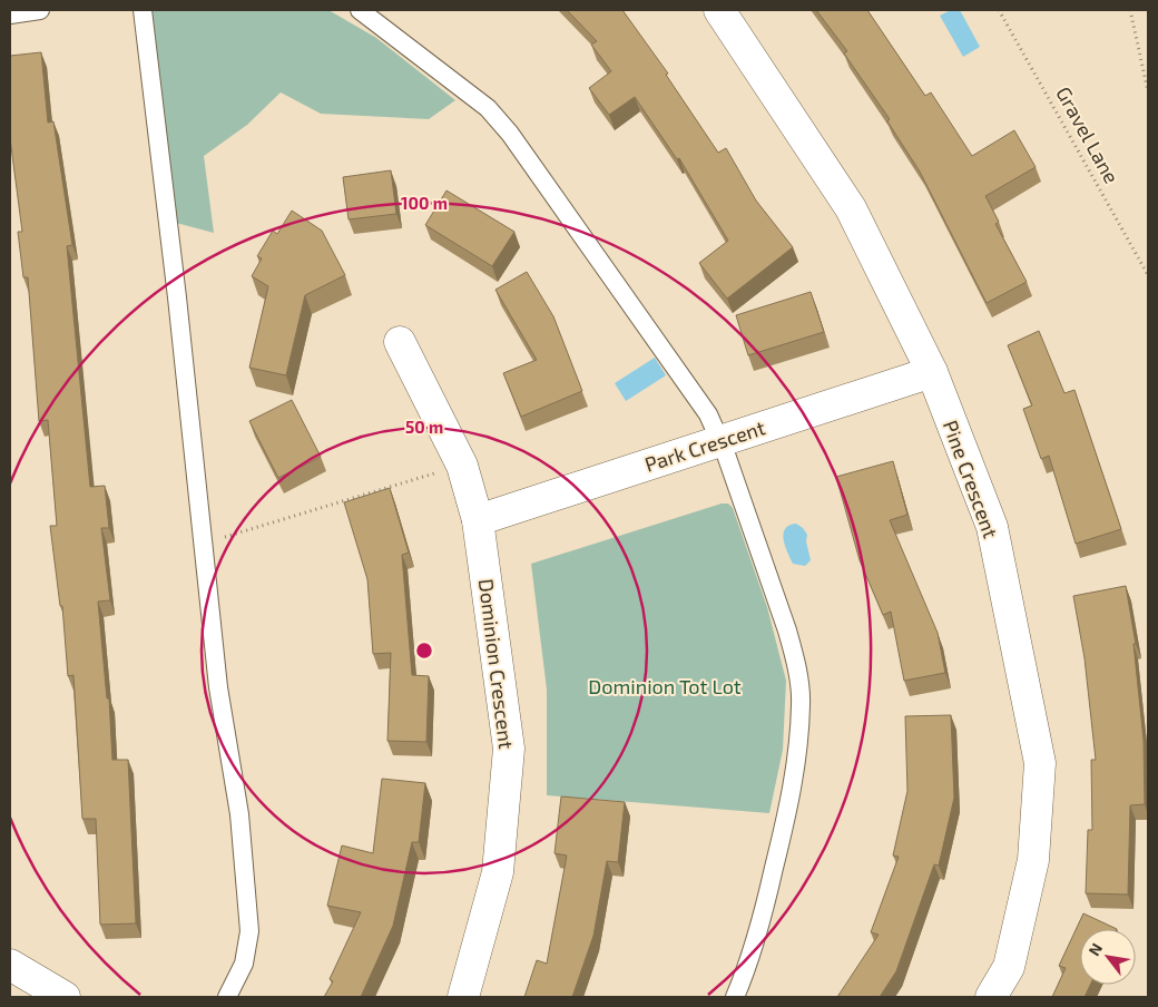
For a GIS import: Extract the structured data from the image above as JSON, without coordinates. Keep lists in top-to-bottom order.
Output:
{
  "streets": {
    "street": ["Park Crescent", "Pine Crescent", "Dominion Crescent"],
    "path": ["Gravel Lane"]
  },
  "crossings": [
    ["Park Crescent", "Pine Crescent"],
    ["Park Crescent", "Dominion Crescent"]
  ],
  "parks": ["Dominion Tot Lot"],
  "north": "top left",
  "rings": ["100 m", "50 m"]
}
